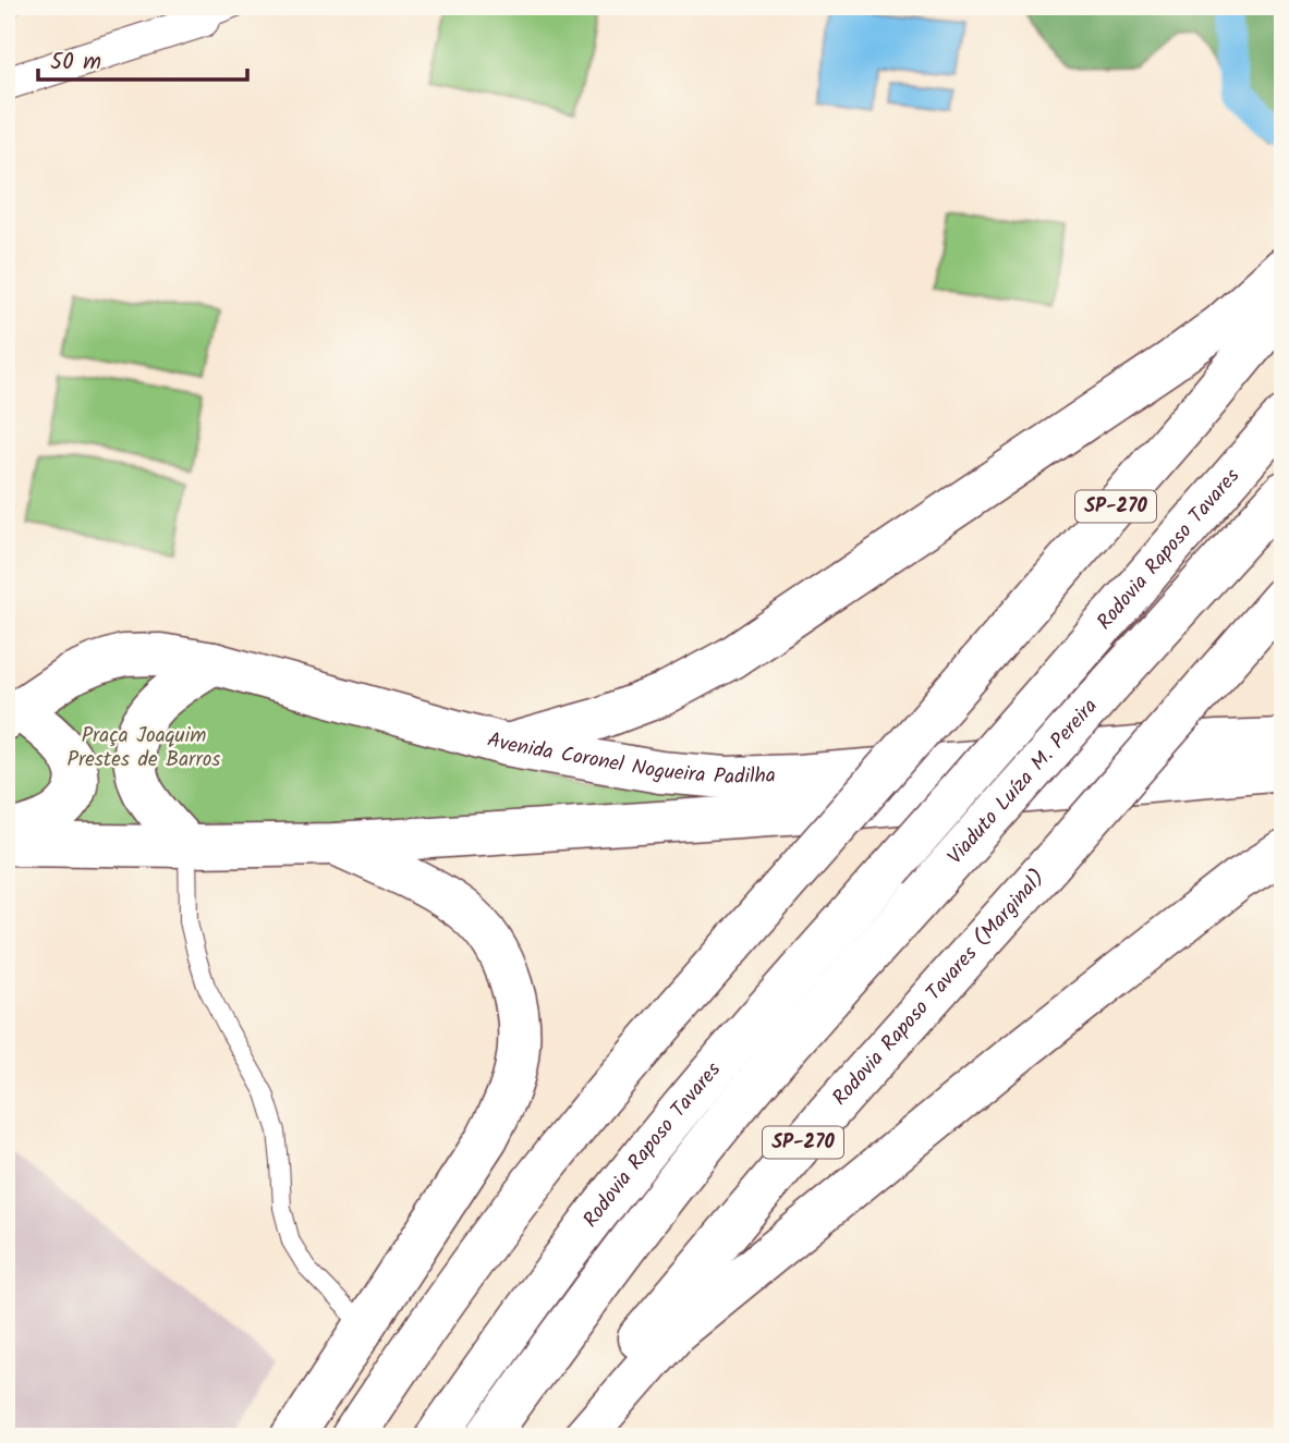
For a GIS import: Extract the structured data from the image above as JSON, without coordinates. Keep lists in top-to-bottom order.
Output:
{
  "streets": {
    "main road": [
      "SP-270",
      "Rodovia Raposo Tavares",
      "Avenida Coronel Nogueira Padilha",
      "Viaduto Luíza M. Pereira",
      "Rodovia Raposo Tavares (Marginal)"
    ]
  },
  "crossings": [
    ["Rodovia Raposo Tavares", "Viaduto Luíza M. Pereira"]
  ],
  "parks": ["Praça Joaquim Prestes de Barros"],
  "scale_bar": "50 m"
}
